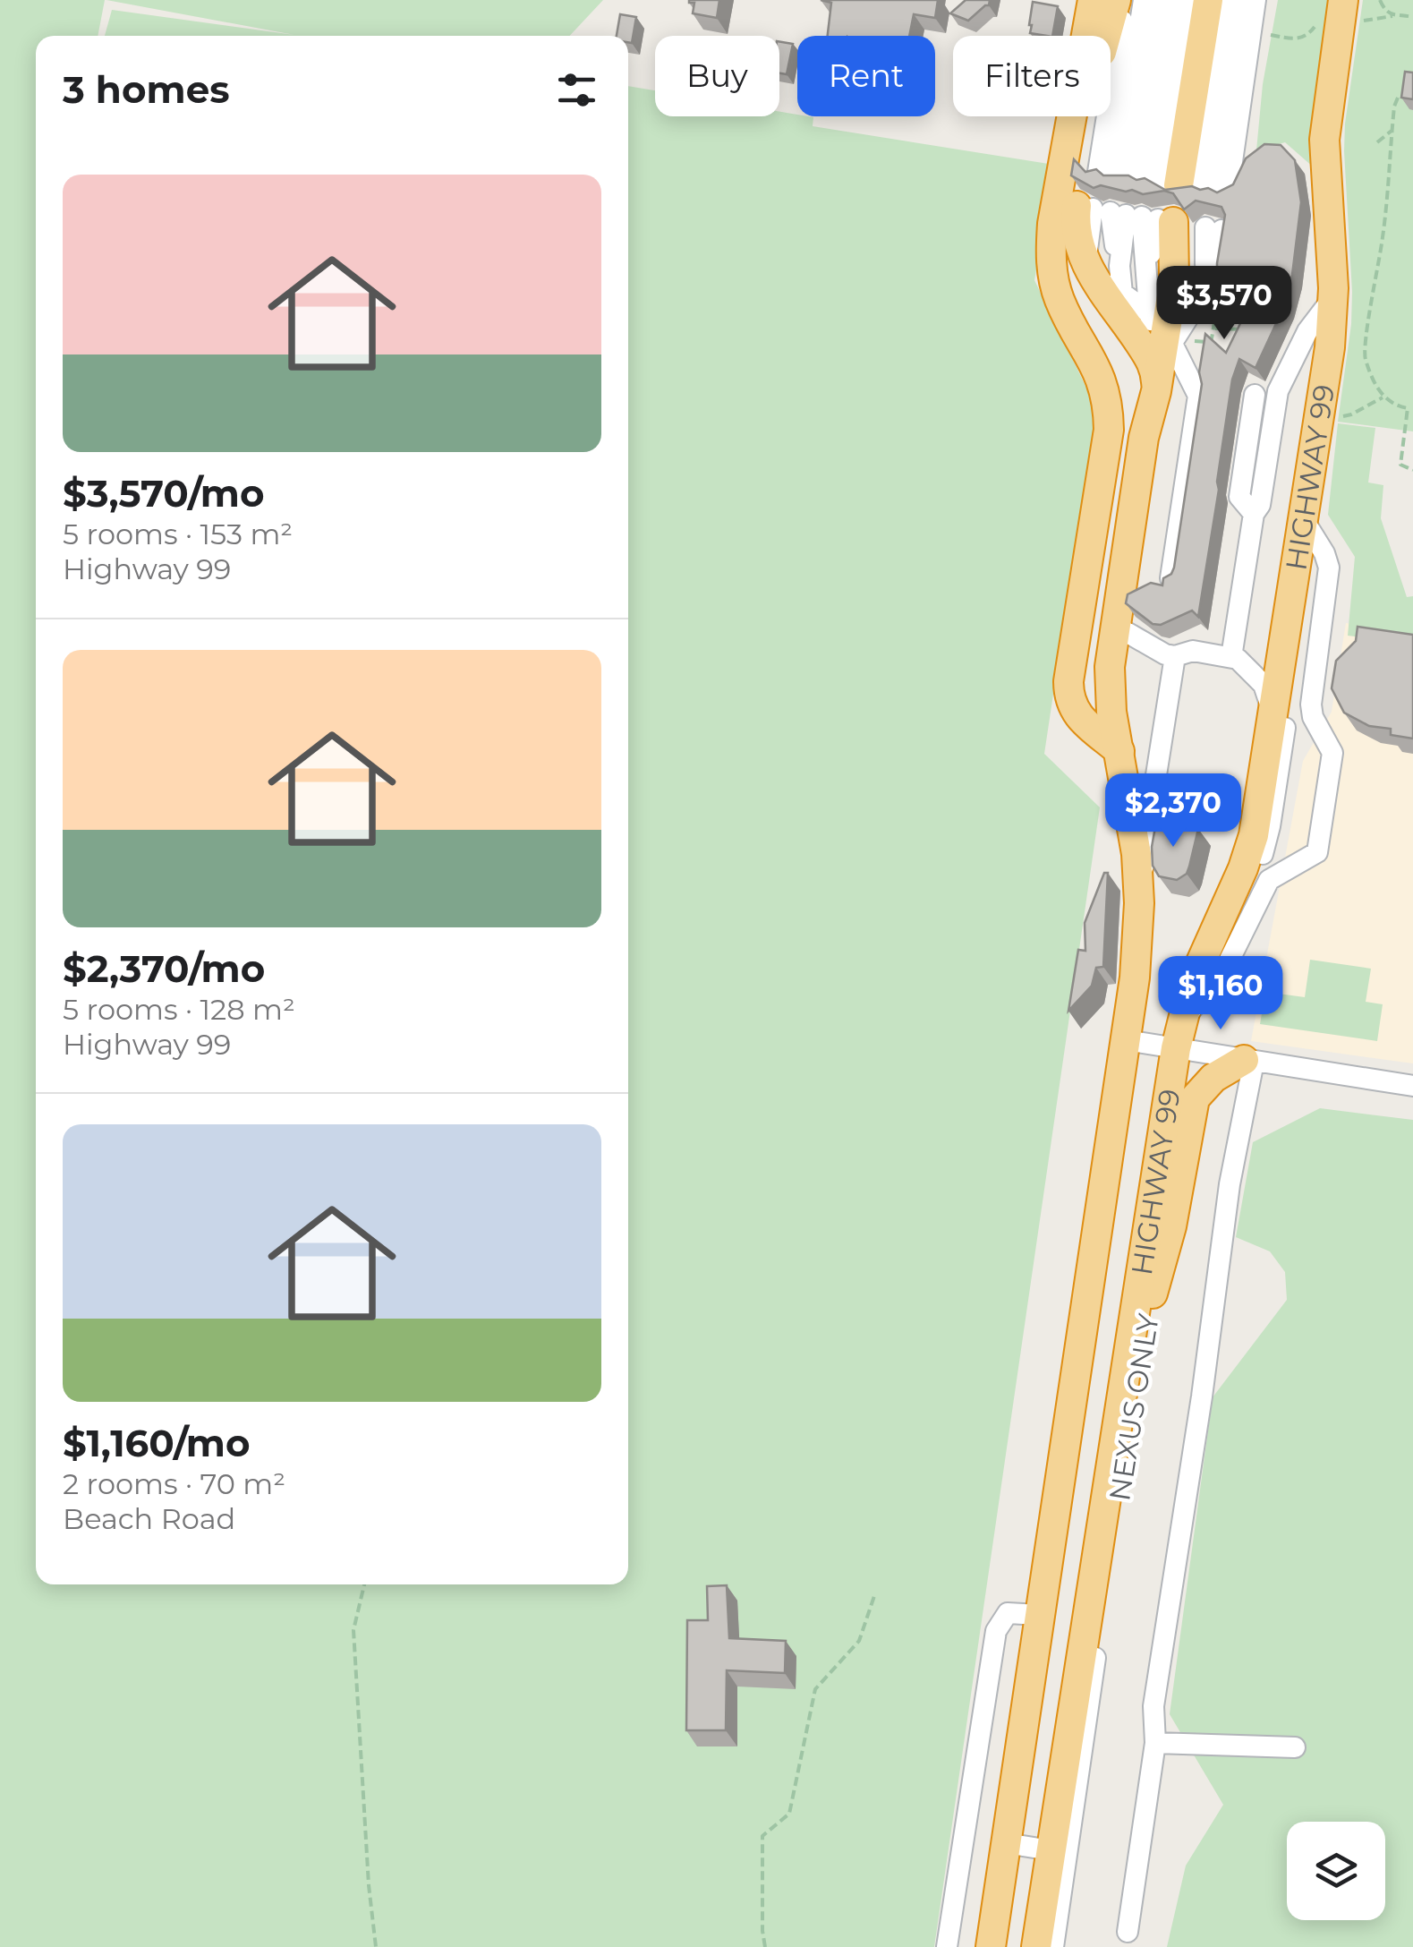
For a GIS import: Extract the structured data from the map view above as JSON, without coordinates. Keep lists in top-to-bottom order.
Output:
{
  "streets": {
    "highway": ["HIGHWAY 99"],
    "street": ["NEXUS ONLY"]
  },
  "crossings": [
    ["HIGHWAY 99", "NEXUS ONLY"]
  ],
  "page": {
    "chip": ["Buy", "Rent", "Filters"],
    "heading": "3 homes",
    "list": [
      {
        "name": "$3,570/mo",
        "note": "5 rooms · 153 m² · Highway 99"
      },
      {
        "name": "$2,370/mo",
        "note": "5 rooms · 128 m² · Highway 99"
      },
      {
        "name": "$1,160/mo",
        "note": "2 rooms · 70 m² · Beach Road"
      }
    ],
    "price": ["$3,570", "$2,370", "$1,160"]
  }
}
